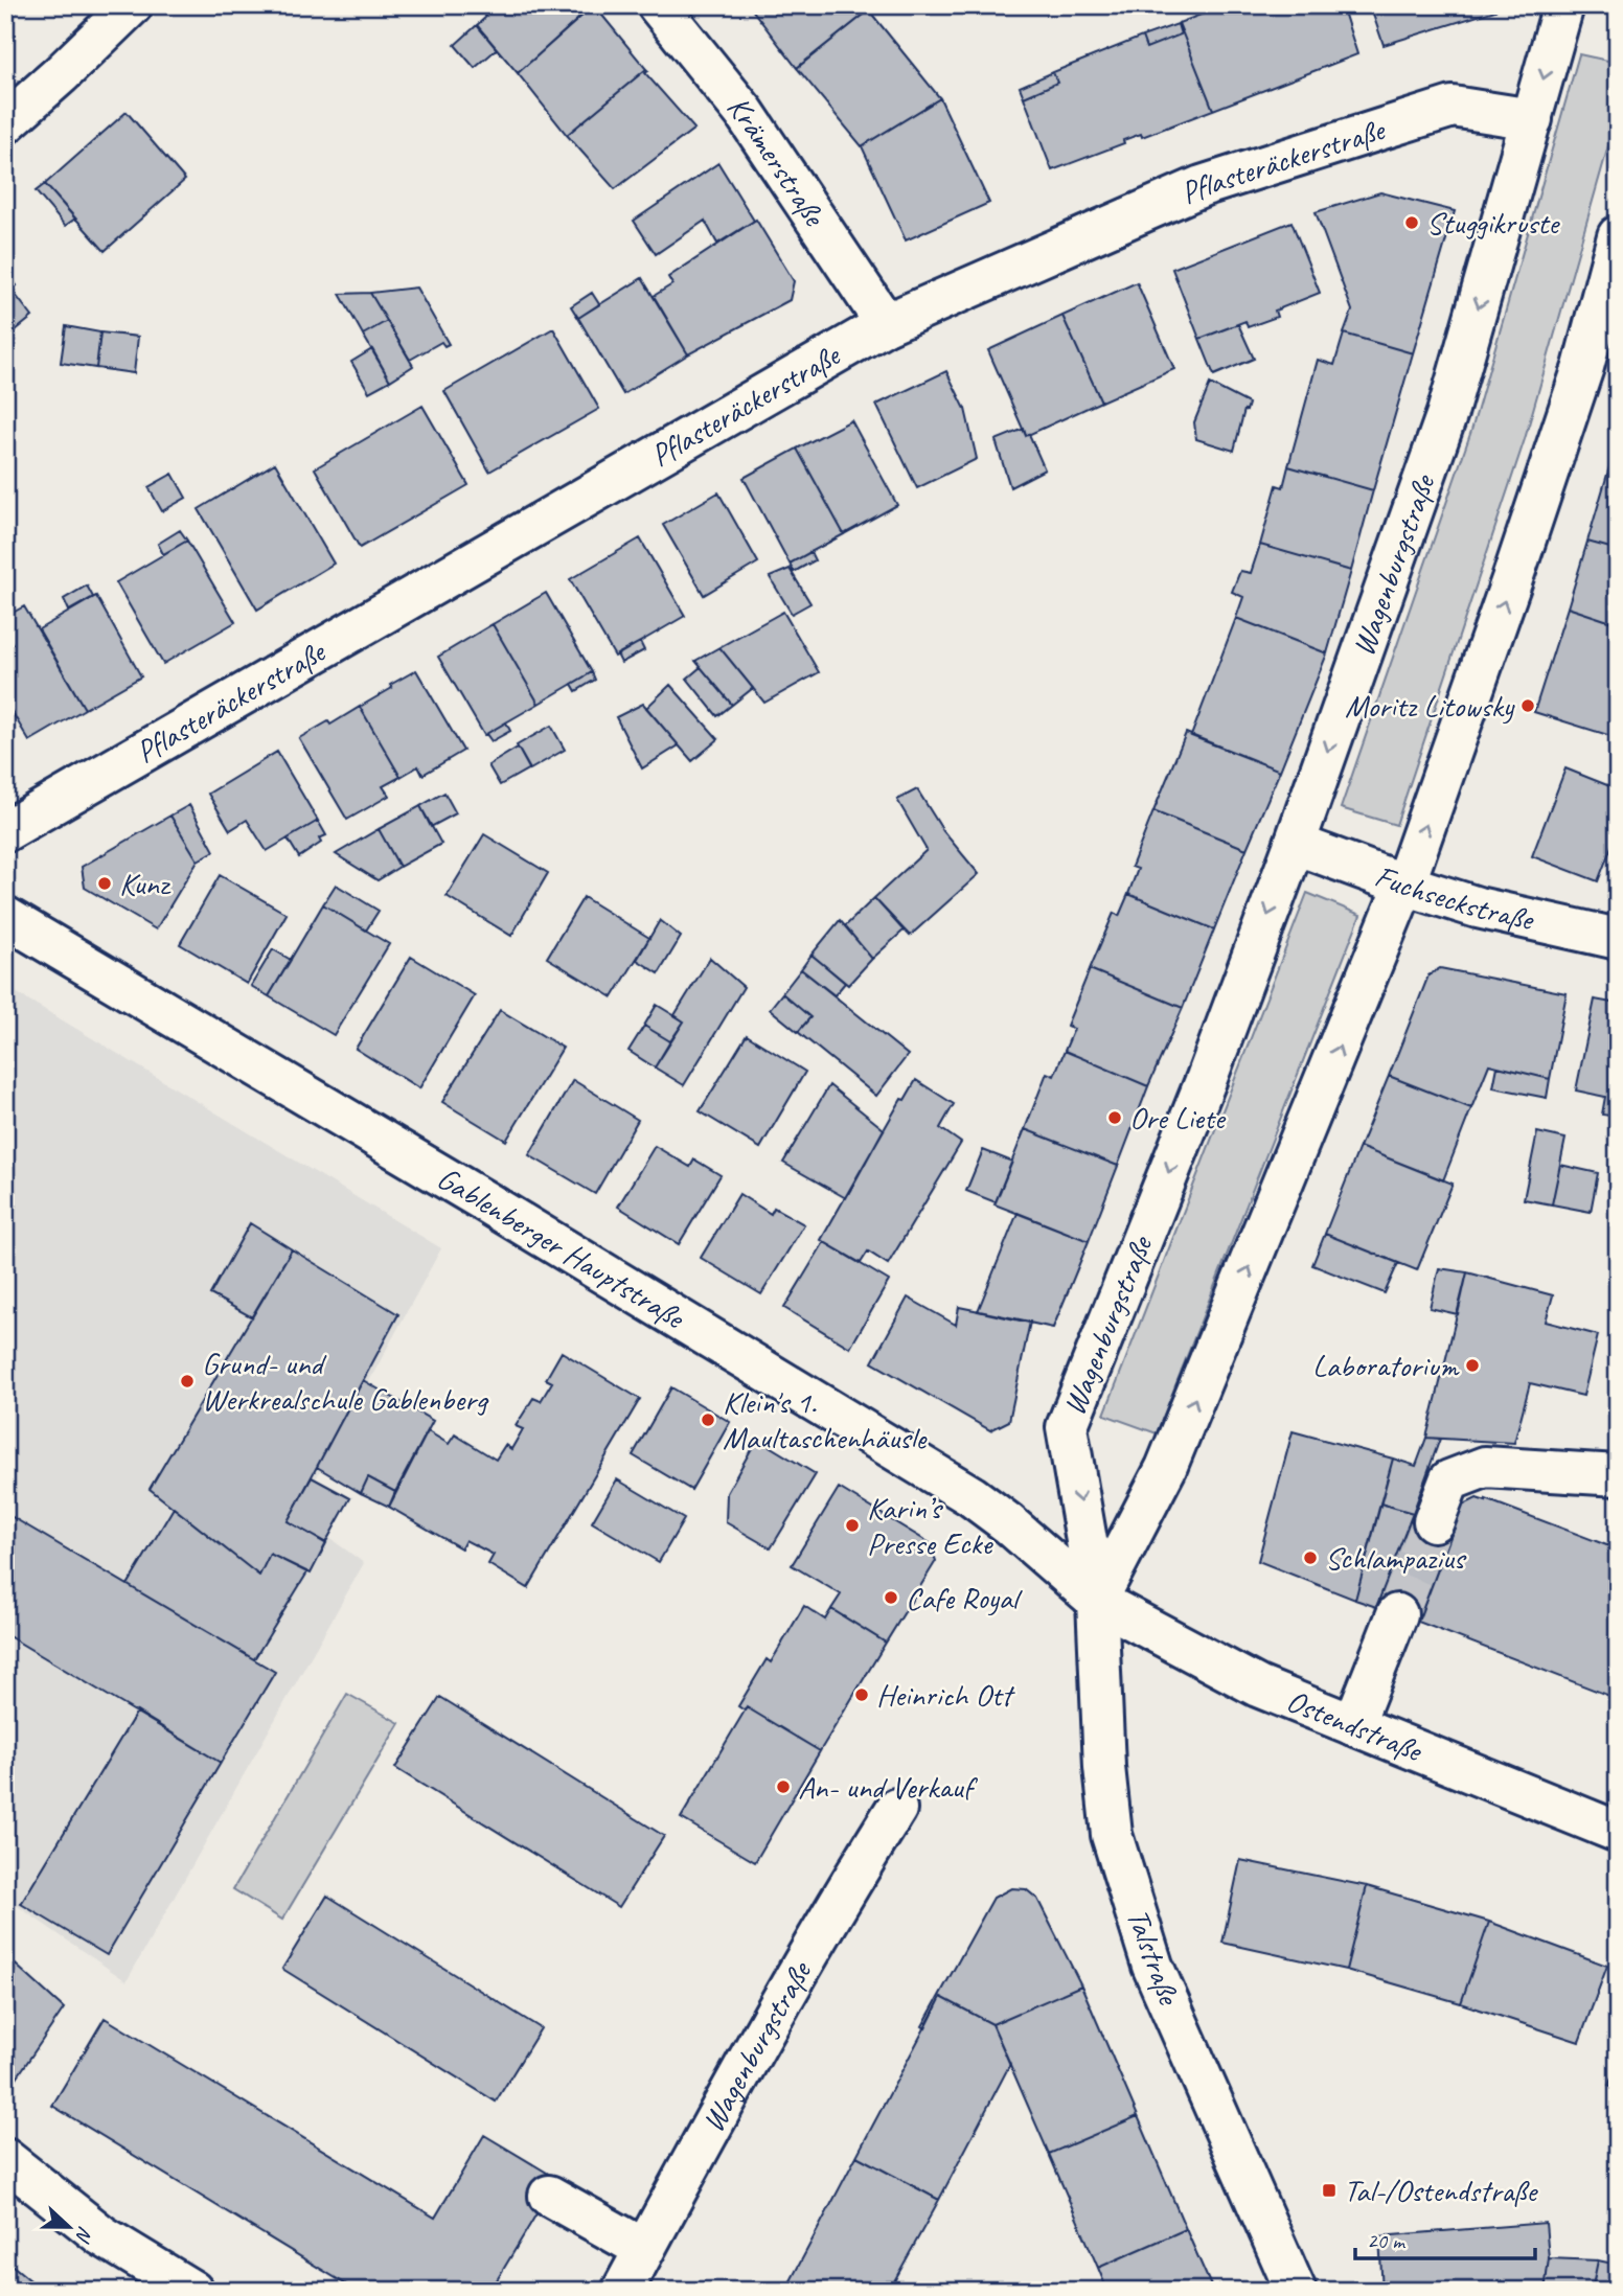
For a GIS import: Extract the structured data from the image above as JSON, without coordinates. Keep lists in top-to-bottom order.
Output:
{
  "streets": {
    "street": [
      "Krämerstraße",
      "Pflasteräckerstraße",
      "Wagenburgstraße",
      "Fuchseckstraße",
      "Gablenberger Hauptstraße",
      "Ostendstraße",
      "Talstraße"
    ]
  },
  "crossings": [
    ["Krämerstraße", "Pflasteräckerstraße"],
    ["Pflasteräckerstraße", "Wagenburgstraße"],
    ["Wagenburgstraße", "Fuchseckstraße"],
    ["Wagenburgstraße", "Gablenberger Hauptstraße"],
    ["Wagenburgstraße", "Ostendstraße"],
    ["Wagenburgstraße", "Talstraße"],
    ["Gablenberger Hauptstraße", "Ostendstraße"],
    ["Gablenberger Hauptstraße", "Talstraße"],
    ["Ostendstraße", "Talstraße"]
  ],
  "places": {
    "other": [
      "Stuggikruste",
      "Moritz Litowsky",
      "Kunz",
      "Ore Liete",
      "Laboratorium",
      "Grund- und Werkrealschule Gablenberg",
      "Klein's 1. Maultaschenhäusle",
      "Karin’s Presse Ecke",
      "Schlampazius",
      "Cafe Royal",
      "Heinrich Ott",
      "An- und Verkauf"
    ],
    "transit": ["Tal-/Ostendstraße"]
  },
  "scale_bar": "20 m",
  "north": "right"
}
